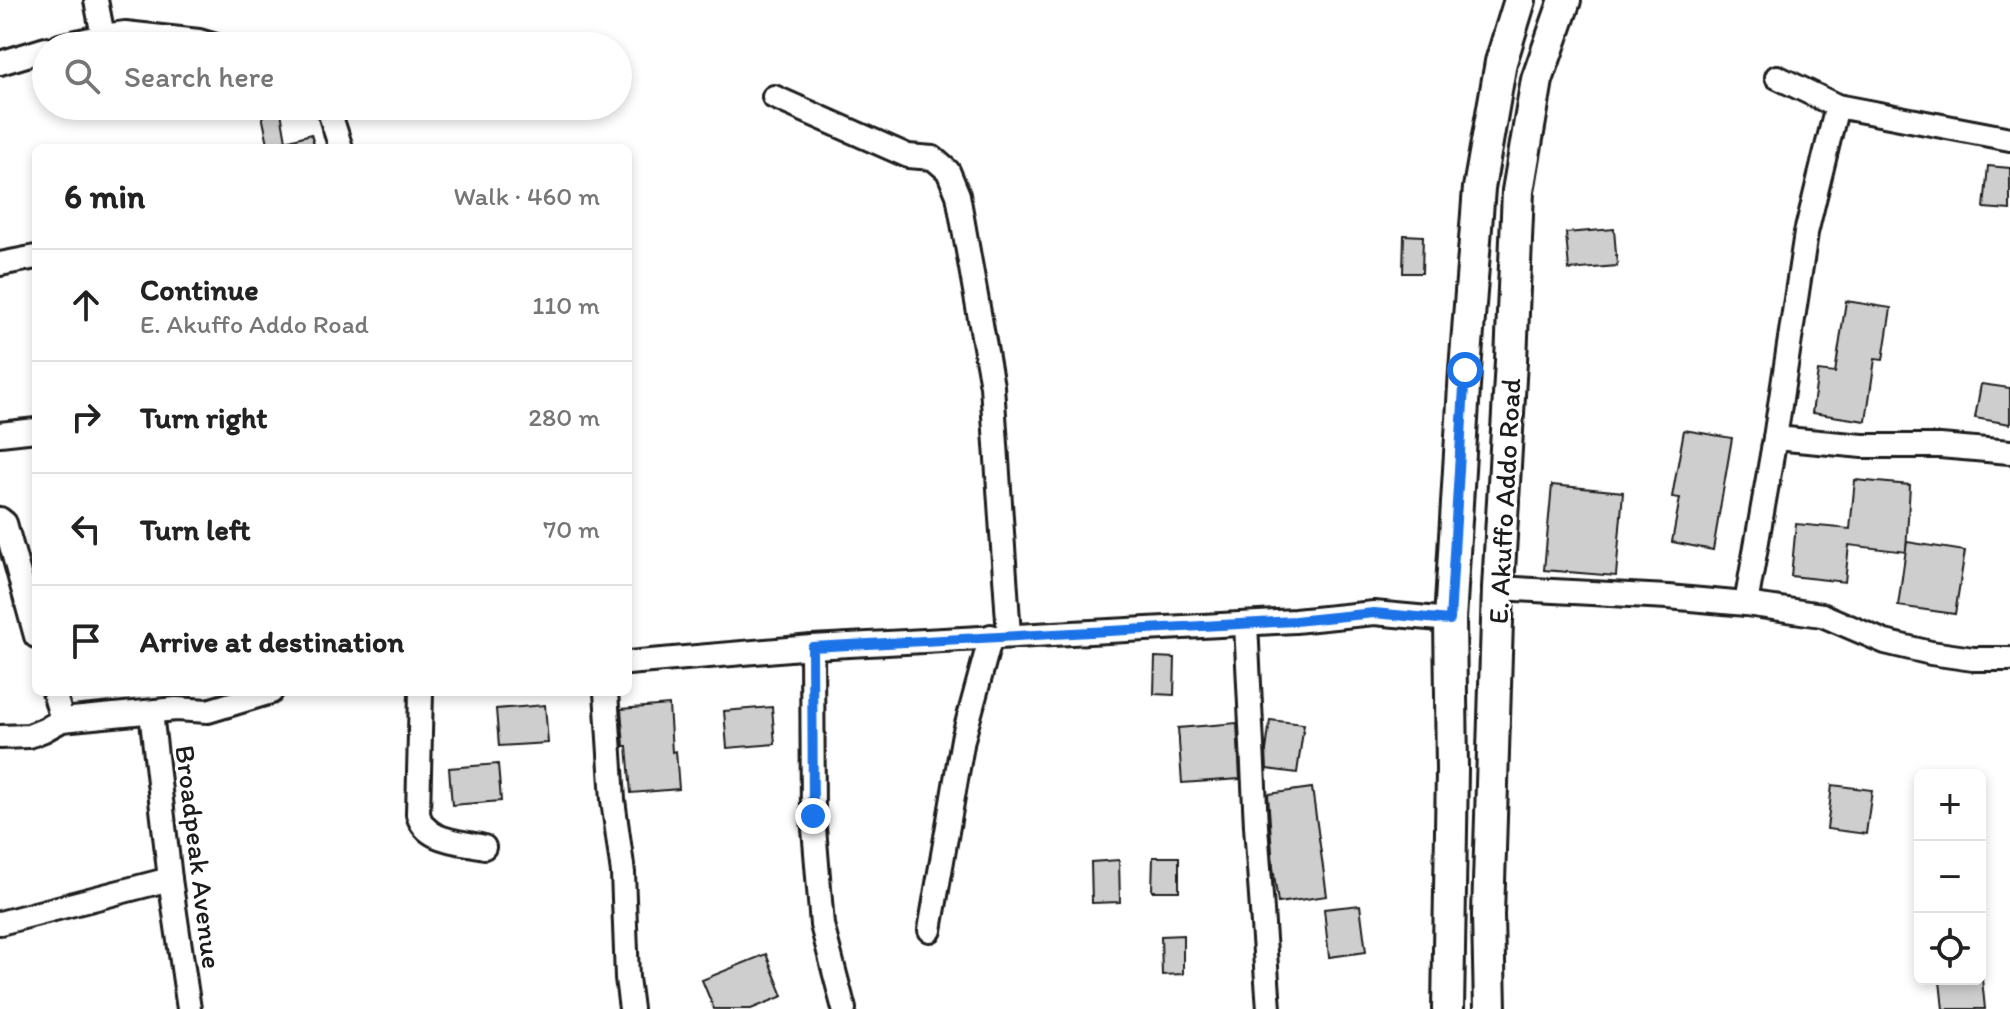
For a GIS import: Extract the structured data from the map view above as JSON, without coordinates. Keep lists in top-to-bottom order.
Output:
{
  "streets": {
    "main road": ["E. Akuffo Addo Road"],
    "street": ["Broadpeak Avenue"]
  },
  "page": {
    "search": "Search here",
    "heading": ["6 min", "Walk · 460 m"],
    "list": [
      ["Continue", "E. Akuffo Addo Road", "110 m"],
      ["Turn right", "280 m"],
      ["Turn left", "70 m"],
      "Arrive at destination"
    ],
    "map_buttons": ["+", "−"]
  }
}
